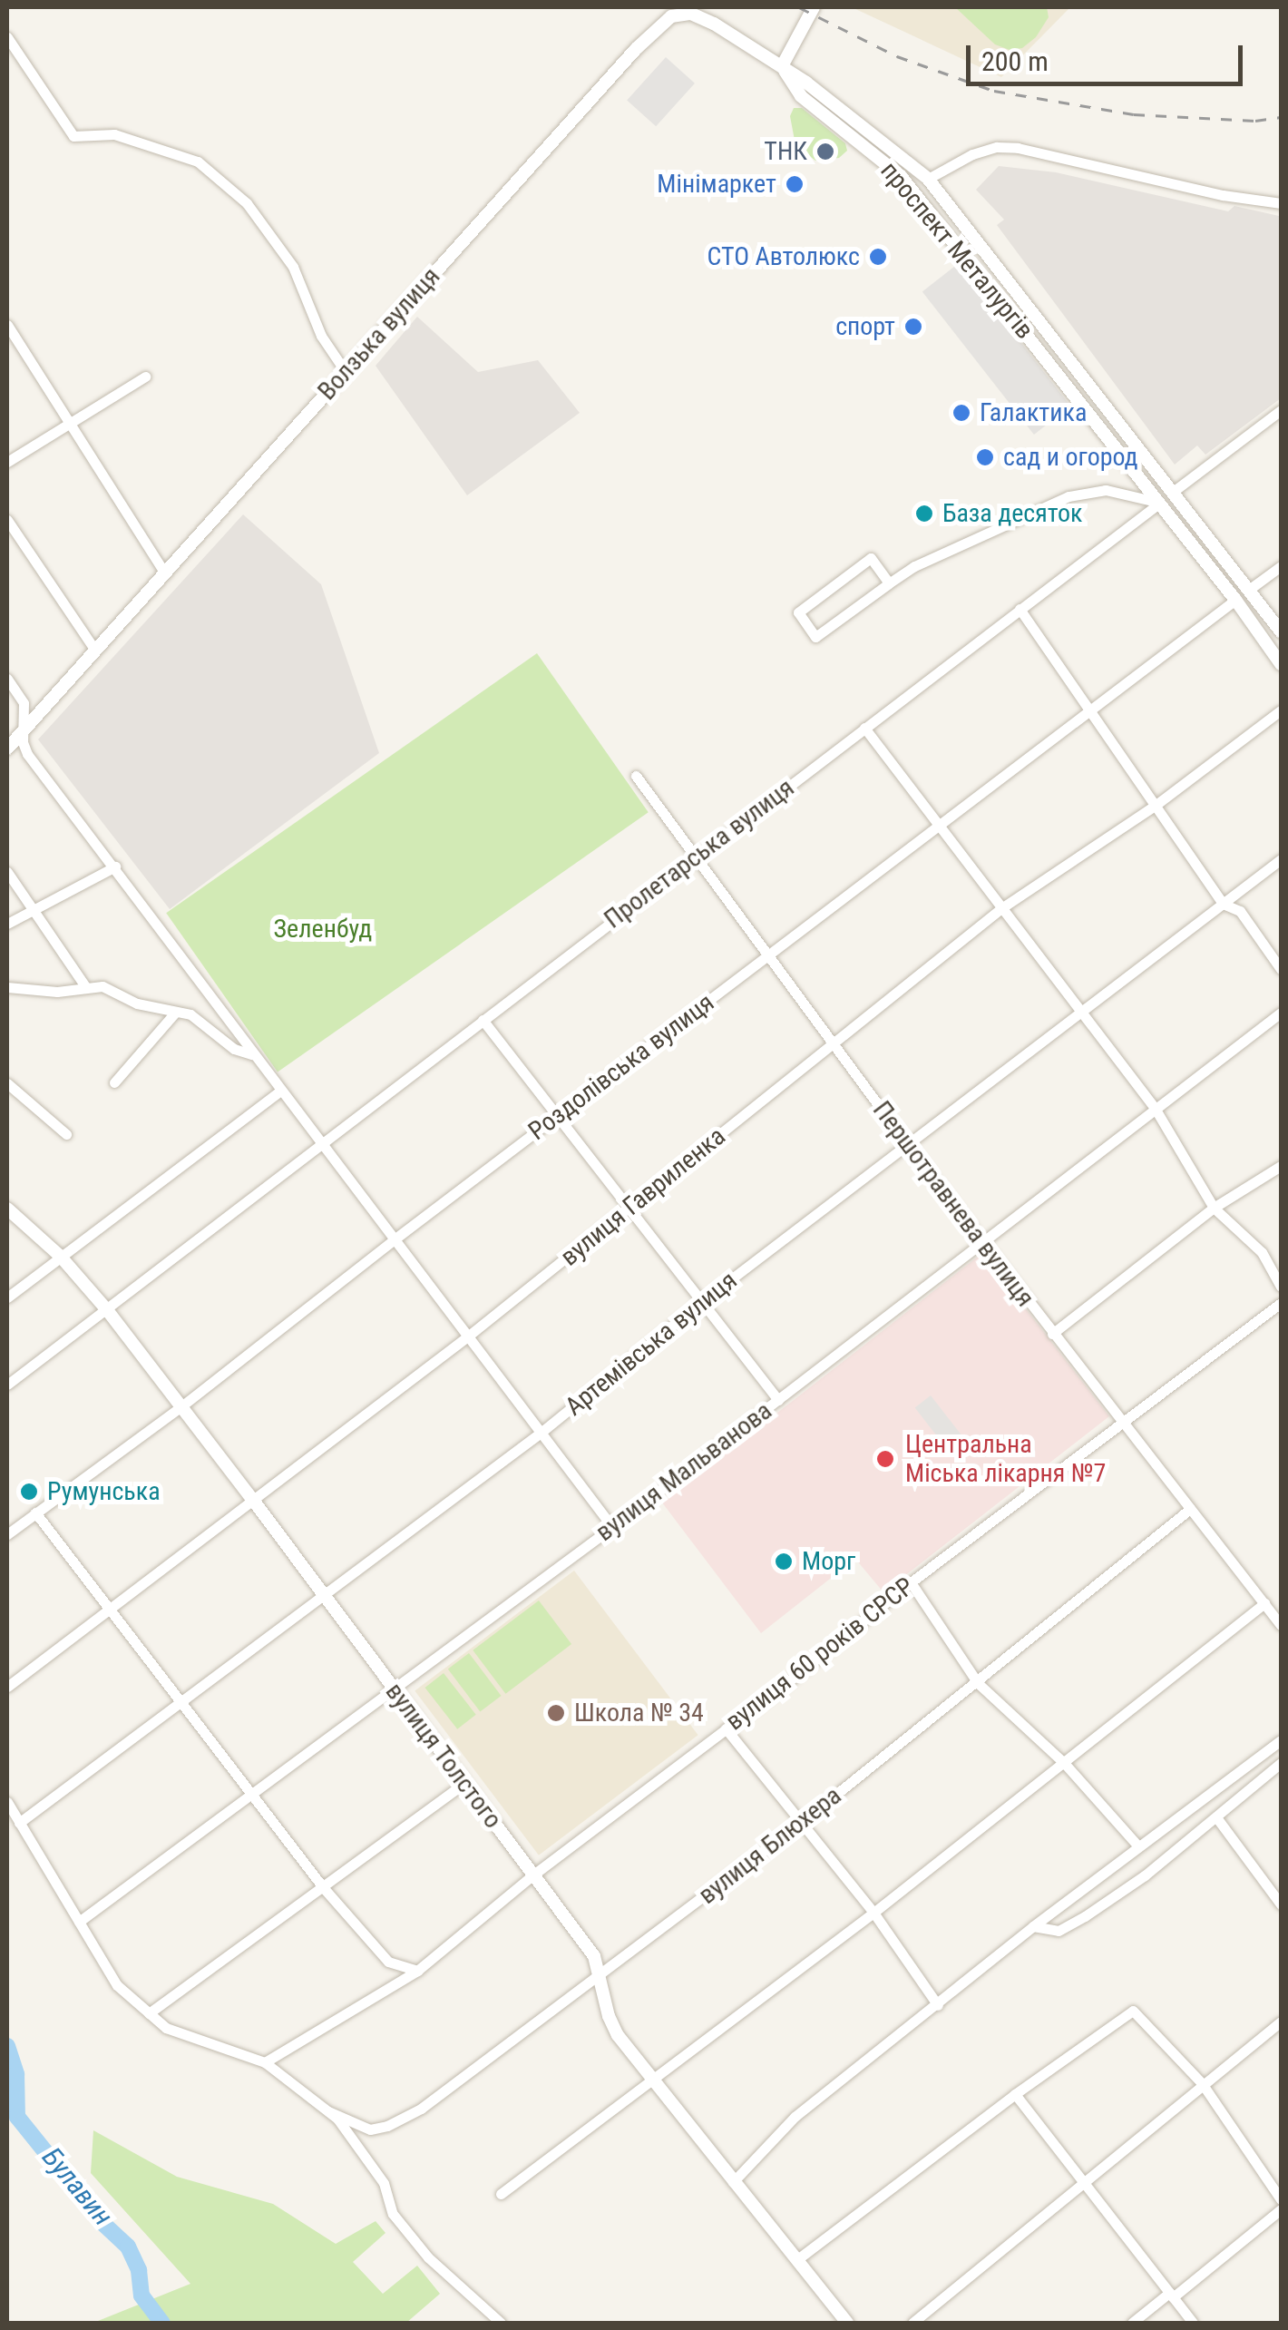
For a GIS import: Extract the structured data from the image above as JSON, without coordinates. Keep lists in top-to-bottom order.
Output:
{
  "streets": {
    "street": [
      "проспект Металургів",
      "Волзька вулиця",
      "Пролетарська вулиця",
      "Роздолівська вулиця",
      "вулиця Гавриленка",
      "Першотравнева вулиця",
      "Артемівська вулиця",
      "вулиця Мальванова",
      "вулиця 60 років СРСР",
      "вулиця Толстого",
      "вулиця Блюхера"
    ]
  },
  "crossings": [
    ["проспект Металургів", "Волзька вулиця"],
    ["проспект Металургів", "Пролетарська вулиця"],
    ["проспект Металургів", "Роздолівська вулиця"],
    ["Пролетарська вулиця", "Першотравнева вулиця"],
    ["Пролетарська вулиця", "вулиця Толстого"],
    ["Роздолівська вулиця", "Першотравнева вулиця"],
    ["Роздолівська вулиця", "вулиця Толстого"],
    ["вулиця Гавриленка", "Першотравнева вулиця"],
    ["вулиця Гавриленка", "вулиця Толстого"],
    ["Першотравнева вулиця", "Артемівська вулиця"],
    ["Першотравнева вулиця", "вулиця Мальванова"],
    ["Першотравнева вулиця", "вулиця 60 років СРСР"],
    ["Першотравнева вулиця", "вулиця Блюхера"],
    ["Артемівська вулиця", "вулиця Толстого"],
    ["вулиця Мальванова", "вулиця Толстого"],
    ["вулиця 60 років СРСР", "вулиця Толстого"],
    ["вулиця Толстого", "вулиця Блюхера"]
  ],
  "water": ["Булавин"],
  "parks": ["Зеленбуд"],
  "places": [
    "ТНК",
    "Мінімаркет",
    "СТО Автолюкс",
    "спорт",
    "Галактика",
    "сад и огород",
    "База десяток",
    "Центральна Міська лікарня №7",
    "Румунська",
    "Морг",
    "Школа № 34"
  ],
  "scale_bar": "200 m"
}
